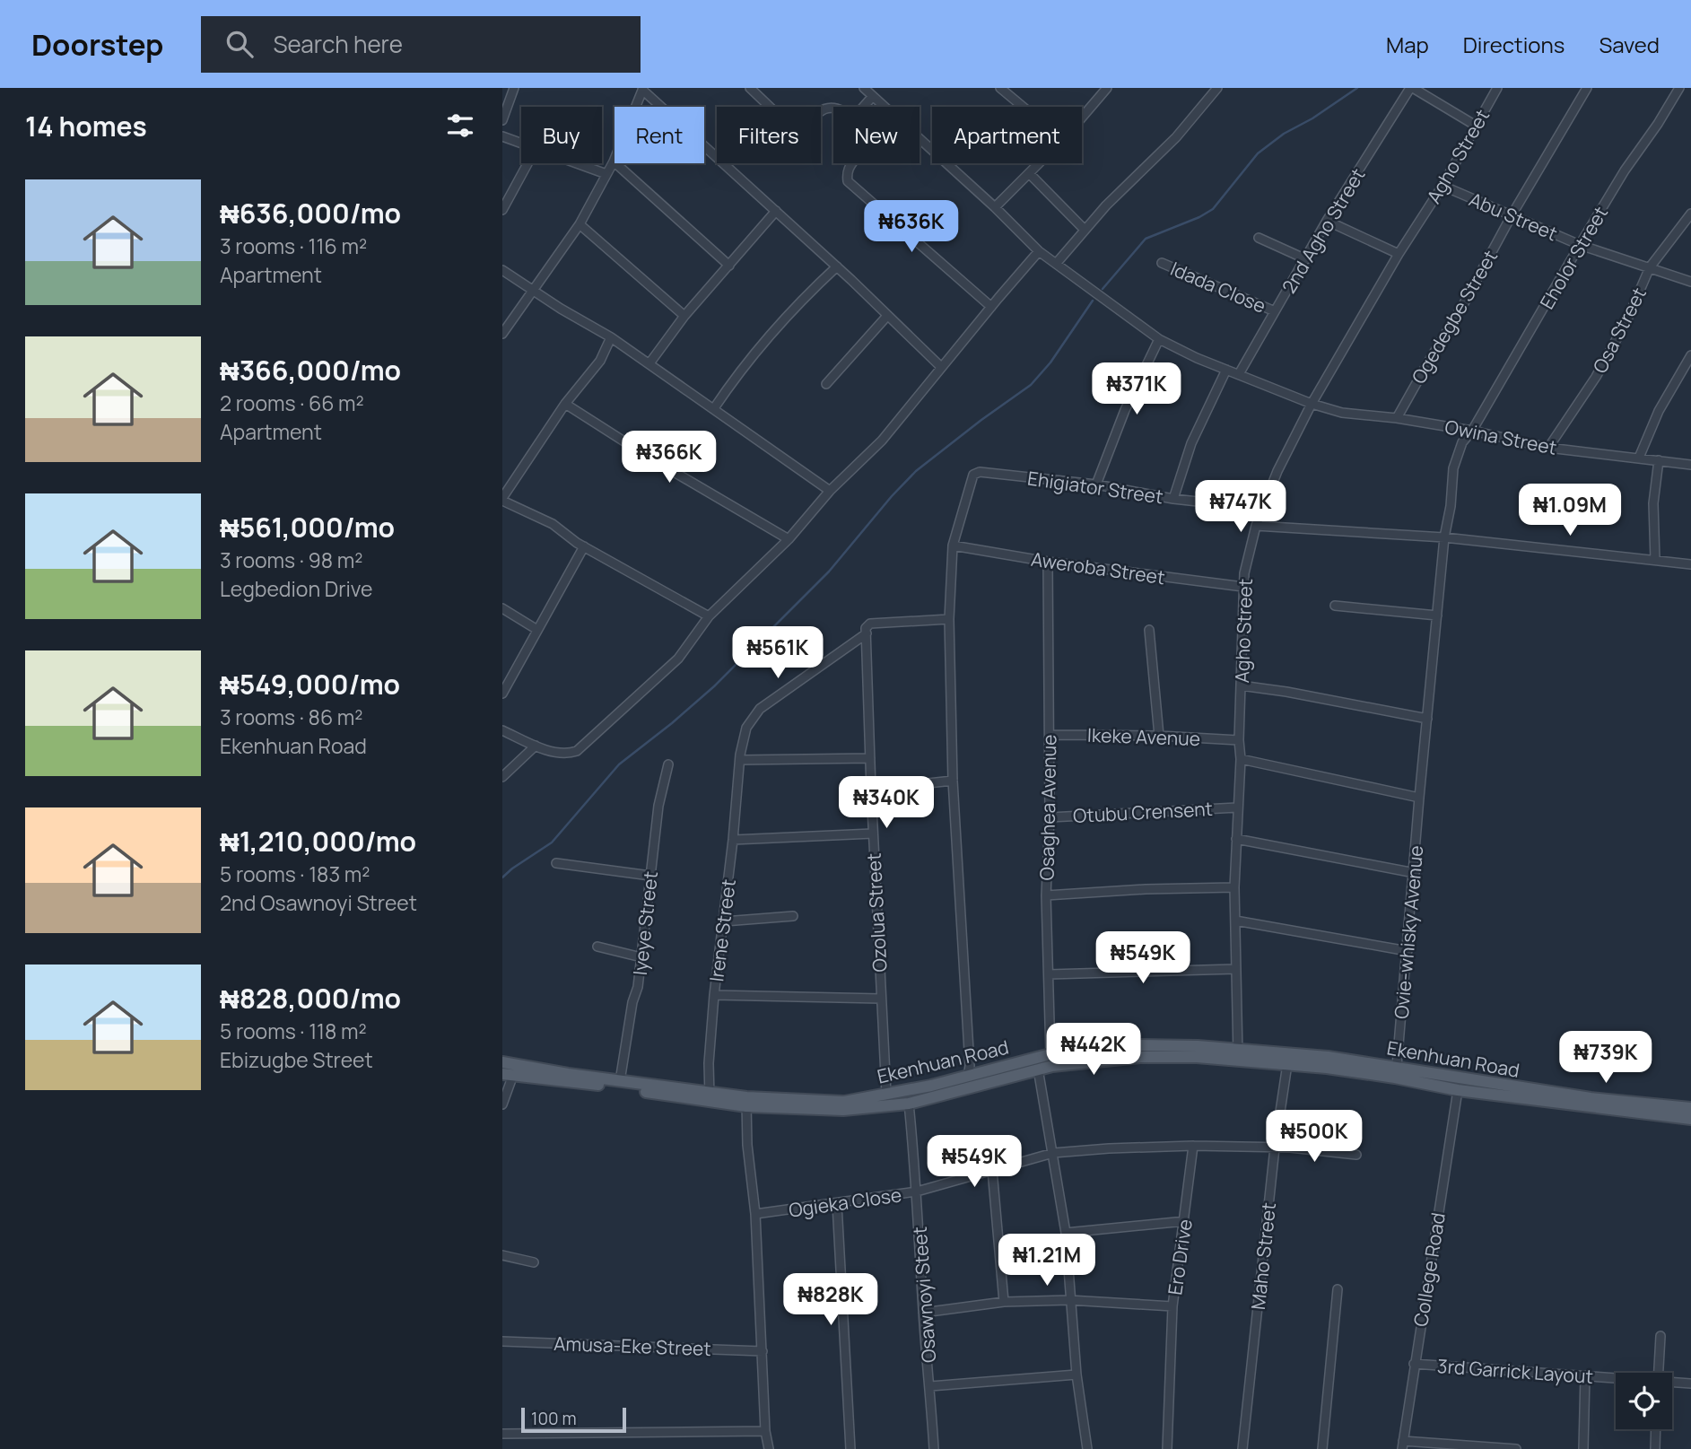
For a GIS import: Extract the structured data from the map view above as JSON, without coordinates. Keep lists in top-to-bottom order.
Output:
{
  "streets": {
    "main road": ["Ekenhuan Road"],
    "street": [
      "Agho Street",
      "Abu Street",
      "2nd Agho Street",
      "Eholor Street",
      "Idada Close",
      "Ogedegbe Street",
      "Osa Street",
      "Owina Street",
      "Ehigiator Street",
      "Aweroba Street",
      "Ikeke Avenue",
      "Osaghea Avenue",
      "Otubu Crensent",
      "Ozolua Street",
      "Iyeye Street",
      "Irene Street",
      "Ovie-whisky Avenue",
      "Ogieka Close",
      "Maho Street",
      "Ero Drive",
      "College Road",
      "Osawnoyi Steet",
      "Amusa-Eke Street",
      "3rd Garrick Layout"
    ]
  },
  "crossings": [
    ["Agho Street", "Abu Street"],
    ["Agho Street", "Owina Street"],
    ["Agho Street", "Ehigiator Street"],
    ["Agho Street", "Aweroba Street"],
    ["Agho Street", "Ikeke Avenue"],
    ["Agho Street", "Otubu Crensent"],
    ["Agho Street", "Ekenhuan Road"],
    ["Abu Street", "Eholor Street"],
    ["Abu Street", "Ogedegbe Street"],
    ["Abu Street", "Osa Street"],
    ["2nd Agho Street", "Idada Close"],
    ["2nd Agho Street", "Owina Street"],
    ["Eholor Street", "Owina Street"],
    ["Eholor Street", "Ovie-whisky Avenue"],
    ["Ogedegbe Street", "Owina Street"],
    ["Osa Street", "Owina Street"],
    ["Ehigiator Street", "Aweroba Street"],
    ["Aweroba Street", "Osaghea Avenue"],
    ["Ikeke Avenue", "Osaghea Avenue"],
    ["Osaghea Avenue", "Otubu Crensent"],
    ["Osaghea Avenue", "Ekenhuan Road"],
    ["Ozolua Street", "Irene Street"],
    ["Ozolua Street", "Ekenhuan Road"],
    ["Iyeye Street", "Ekenhuan Road"],
    ["Irene Street", "Ekenhuan Road"],
    ["Ovie-whisky Avenue", "Ekenhuan Road"],
    ["Ekenhuan Road", "Maho Street"],
    ["Ekenhuan Road", "College Road"],
    ["Ekenhuan Road", "Osawnoyi Steet"],
    ["Ogieka Close", "Ero Drive"],
    ["Ogieka Close", "Osawnoyi Steet"],
    ["College Road", "3rd Garrick Layout"]
  ],
  "scale_bar": "100 m",
  "page": {
    "header": "Doorstep",
    "search": "Search here",
    "nav": ["Map", "Directions", "Saved"],
    "heading": "14 homes",
    "chip": [
      "Buy",
      "Rent",
      "Filters",
      "New",
      "Apartment"
    ],
    "list": [
      {
        "name": "₦636,000/mo",
        "note": "3 rooms · 116 m² · Apartment"
      },
      {
        "name": "₦366,000/mo",
        "note": "2 rooms · 66 m² · Apartment"
      },
      {
        "name": "₦561,000/mo",
        "note": "3 rooms · 98 m² · Legbedion Drive"
      },
      {
        "name": "₦549,000/mo",
        "note": "3 rooms · 86 m² · Ekenhuan Road"
      },
      {
        "name": "₦1,210,000/mo",
        "note": "5 rooms · 183 m² · 2nd Osawnoyi Street"
      },
      {
        "name": "₦828,000/mo",
        "note": "5 rooms · 118 m² · Ebizugbe Street"
      }
    ],
    "price": [
      "₦636K",
      "₦371K",
      "₦366K",
      "₦747K",
      "₦1.09M",
      "₦561K",
      "₦340K",
      "₦549K",
      "₦442K",
      "₦739K",
      "₦500K",
      "₦549K",
      "₦1.21M",
      "₦828K"
    ],
    "scale": "100 m"
  }
}
